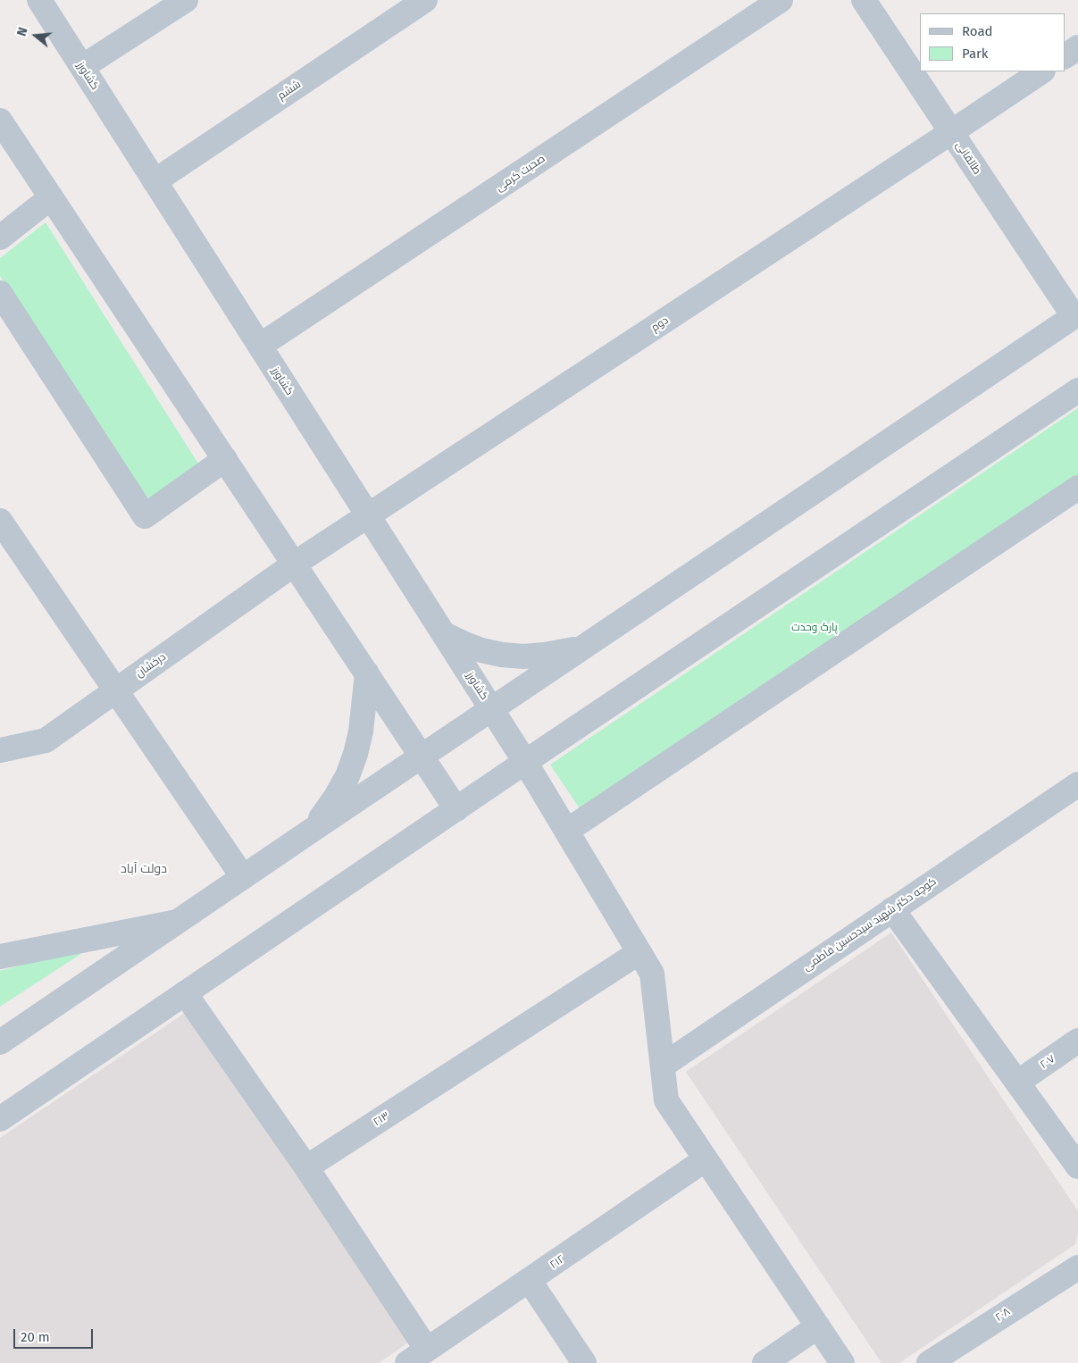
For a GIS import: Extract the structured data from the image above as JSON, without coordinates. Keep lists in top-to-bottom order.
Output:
{
  "streets": {
    "street": [
      "کشاورز",
      "ششم",
      "طالقانی",
      "صحبت کرمی",
      "دوم",
      "درخشان",
      "کوچه دکتر شهید سیدحسین فاطمی",
      "۲۰۷",
      "۲۱۳",
      "۲۱۲",
      "۲۰۸"
    ]
  },
  "crossings": [
    ["کشاورز", "ششم"],
    ["کشاورز", "صحبت کرمی"],
    ["کشاورز", "دوم"],
    ["کشاورز", "کوچه دکتر شهید سیدحسین فاطمی"],
    ["کشاورز", "۲۱۳"],
    ["کشاورز", "۲۱۲"],
    ["طالقانی", "دوم"],
    ["دوم", "درخشان"]
  ],
  "districts": ["دولت آباد"],
  "parks": ["پارک وحدت"],
  "legend": ["Road", "Park"],
  "scale_bar": "20 m",
  "north": "left"
}
